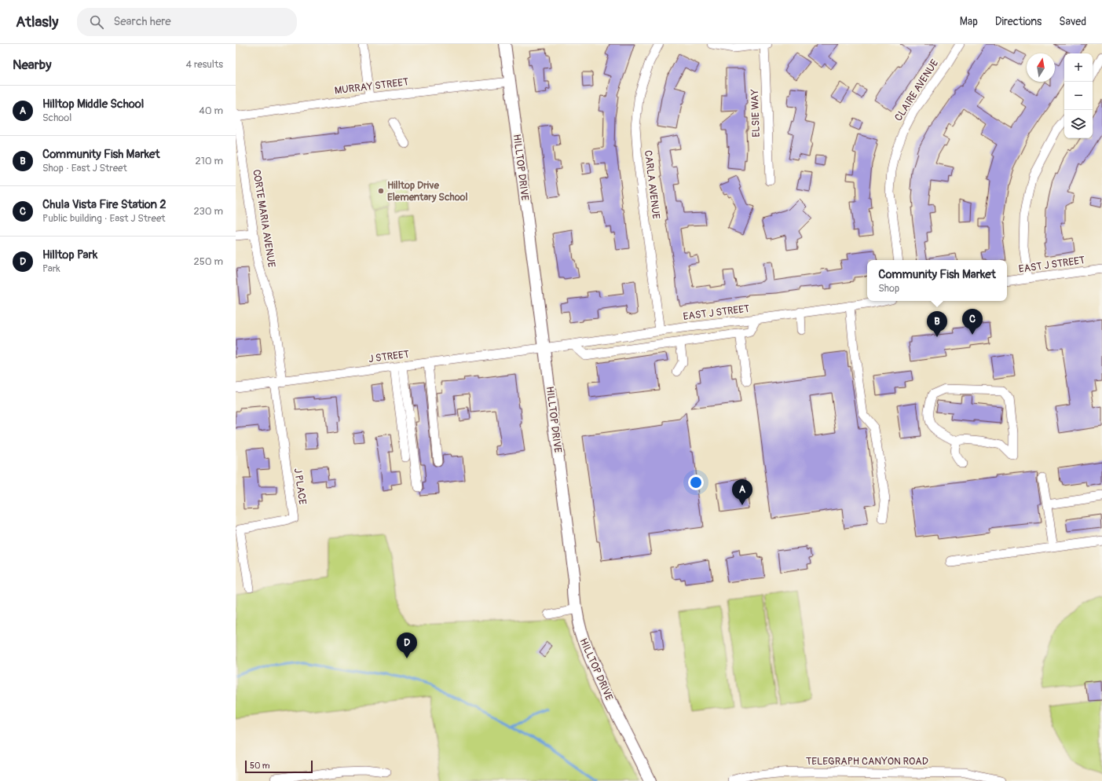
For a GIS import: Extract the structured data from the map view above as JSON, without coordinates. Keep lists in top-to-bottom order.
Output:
{
  "streets": {
    "main road": ["HILLTOP DRIVE"],
    "street": [
      "MURRAY STREET",
      "CLAIRE AVENUE",
      "ELSIE WAY",
      "CARLA AVENUE",
      "CORTE MARIA AVENUE",
      "EAST J STREET",
      "J STREET",
      "J PLACE",
      "TELEGRAPH CANYON ROAD"
    ]
  },
  "crossings": [
    ["MURRAY STREET", "HILLTOP DRIVE"],
    ["MURRAY STREET", "CORTE MARIA AVENUE"],
    ["HILLTOP DRIVE", "EAST J STREET"],
    ["HILLTOP DRIVE", "J STREET"],
    ["CARLA AVENUE", "EAST J STREET"],
    ["CORTE MARIA AVENUE", "J STREET"],
    ["CORTE MARIA AVENUE", "J PLACE"],
    ["EAST J STREET", "J STREET"],
    ["J STREET", "J PLACE"]
  ],
  "places": ["Hilltop Drive Elementary School"],
  "scale_bar": "50 m",
  "north": "top",
  "page": {
    "header": "Atlasly",
    "search": "Search here",
    "nav": ["Map", "Directions", "Saved"],
    "heading": ["Nearby", "4 results"],
    "map_buttons": ["+", "−"],
    "list": [
      {
        "mark": "A",
        "name": "Hilltop Middle School",
        "note": "School",
        "value": "40 m"
      },
      {
        "mark": "B",
        "name": "Community Fish Market",
        "note": "Shop · East J Street",
        "value": "210 m"
      },
      {
        "mark": "C",
        "name": "Chula Vista Fire Station 2",
        "note": "Public building · East J Street",
        "value": "230 m"
      },
      {
        "mark": "D",
        "name": "Hilltop Park",
        "note": "Park",
        "value": "250 m"
      }
    ],
    "popup": ["Community Fish Market", "Shop"],
    "pins": [
      "C",
      "B",
      "A",
      "D"
    ],
    "scale": "50 m"
  }
}
